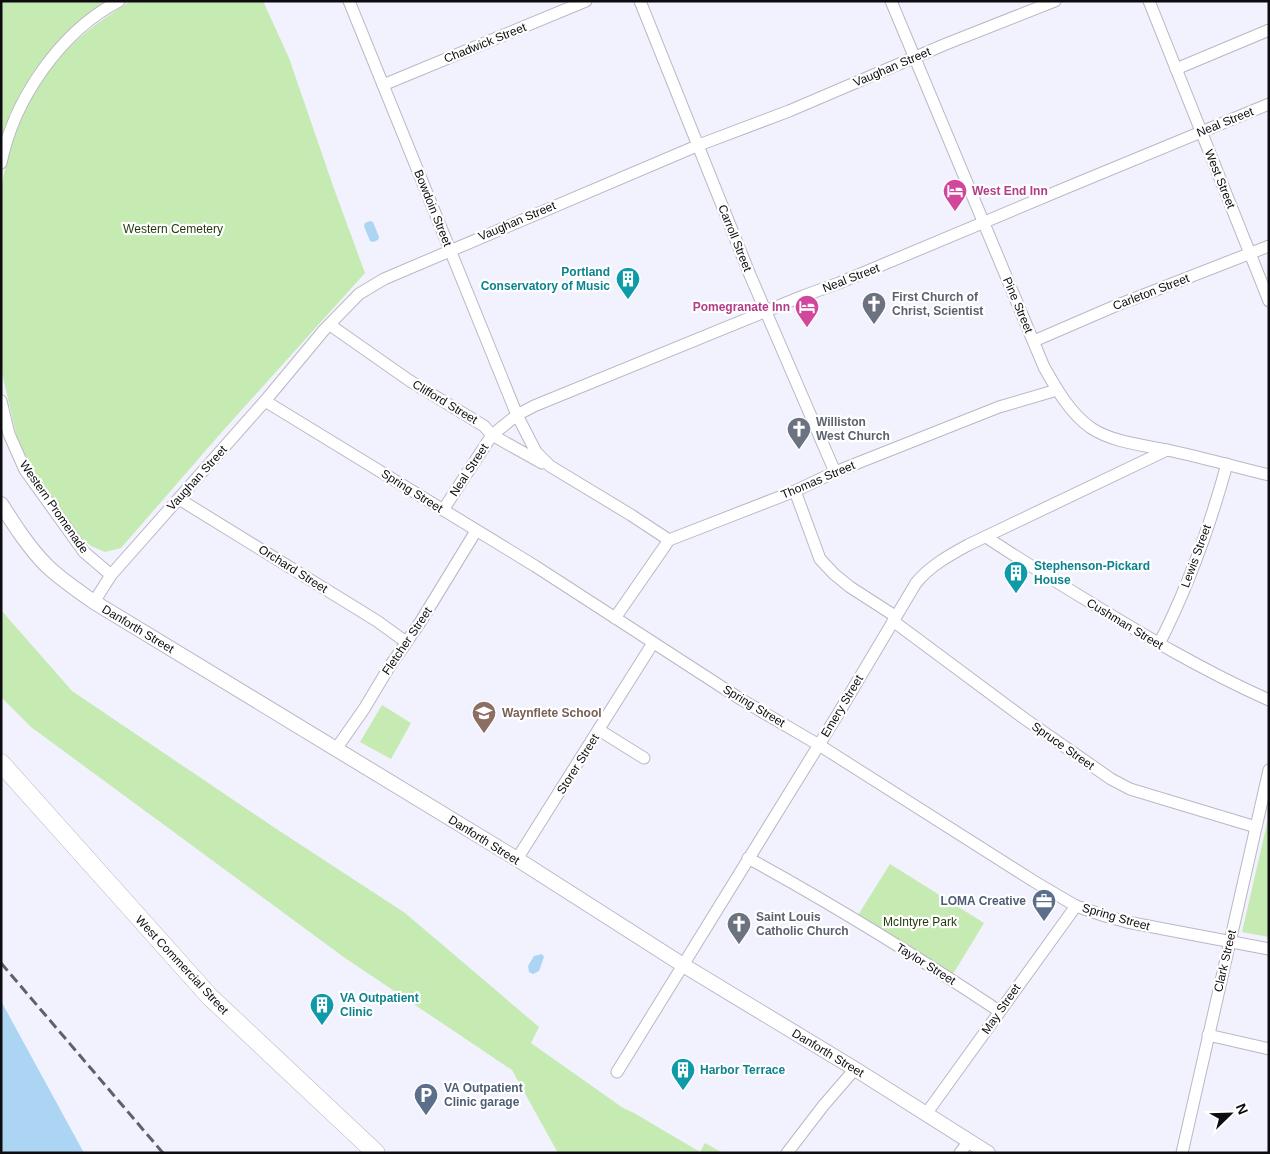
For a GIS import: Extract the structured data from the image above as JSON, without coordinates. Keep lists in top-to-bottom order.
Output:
{
  "streets": {
    "main road": ["West Commercial Street"],
    "street": [
      "Chadwick Street",
      "Vaughan Street",
      "Neal Street",
      "West Street",
      "Bowdoin Street",
      "Carroll Street",
      "Carleton Street",
      "Pine Street",
      "Clifford Street",
      "Thomas Street",
      "Spring Street",
      "Western Promenade",
      "Lewis Street",
      "Orchard Street",
      "Cushman Street",
      "Danforth Street",
      "Fletcher Street",
      "Emery Street",
      "Spruce Street",
      "Storer Street",
      "Clark Street",
      "Taylor Street",
      "May Street"
    ]
  },
  "crossings": [
    ["Chadwick Street", "Bowdoin Street"],
    ["Vaughan Street", "Bowdoin Street"],
    ["Vaughan Street", "Carroll Street"],
    ["Vaughan Street", "Pine Street"],
    ["Vaughan Street", "Clifford Street"],
    ["Vaughan Street", "Spring Street"],
    ["Vaughan Street", "Western Promenade"],
    ["Vaughan Street", "Orchard Street"],
    ["Vaughan Street", "Danforth Street"],
    ["Neal Street", "West Street"],
    ["Neal Street", "Bowdoin Street"],
    ["Neal Street", "Carroll Street"],
    ["Neal Street", "Pine Street"],
    ["Neal Street", "Clifford Street"],
    ["Neal Street", "Spring Street"],
    ["West Street", "Carleton Street"],
    ["Bowdoin Street", "Clifford Street"],
    ["Carroll Street", "Thomas Street"],
    ["Carleton Street", "Pine Street"],
    ["Pine Street", "Thomas Street"],
    ["Pine Street", "Lewis Street"],
    ["Pine Street", "Emery Street"],
    ["Clifford Street", "Thomas Street"],
    ["Thomas Street", "Spruce Street"],
    ["Spring Street", "Fletcher Street"],
    ["Spring Street", "Emery Street"],
    ["Spring Street", "Storer Street"],
    ["Spring Street", "Clark Street"],
    ["Spring Street", "May Street"],
    ["Lewis Street", "Cushman Street"],
    ["Orchard Street", "Fletcher Street"],
    ["Cushman Street", "Emery Street"],
    ["Danforth Street", "Fletcher Street"],
    ["Danforth Street", "Emery Street"],
    ["Danforth Street", "Storer Street"],
    ["Danforth Street", "May Street"],
    ["Emery Street", "Spruce Street"],
    ["Emery Street", "Taylor Street"],
    ["Spruce Street", "Clark Street"],
    ["Taylor Street", "May Street"]
  ],
  "parks": ["Western Cemetery", "McIntyre Park"],
  "places": {
    "hotel": ["West End Inn", "Pomegranate Inn"],
    "building": [
      "Portland Conservatory of Music",
      "Stephenson-Pickard House",
      "VA Outpatient Clinic",
      "Harbor Terrace"
    ],
    "church": ["First Church of Christ, Scientist", "Williston West Church", "Saint Louis Catholic Church"],
    "school or university": ["Waynflete School"],
    "office": ["LOMA Creative"],
    "parking": ["VA Outpatient Clinic garage"]
  },
  "north": "top right"
}
